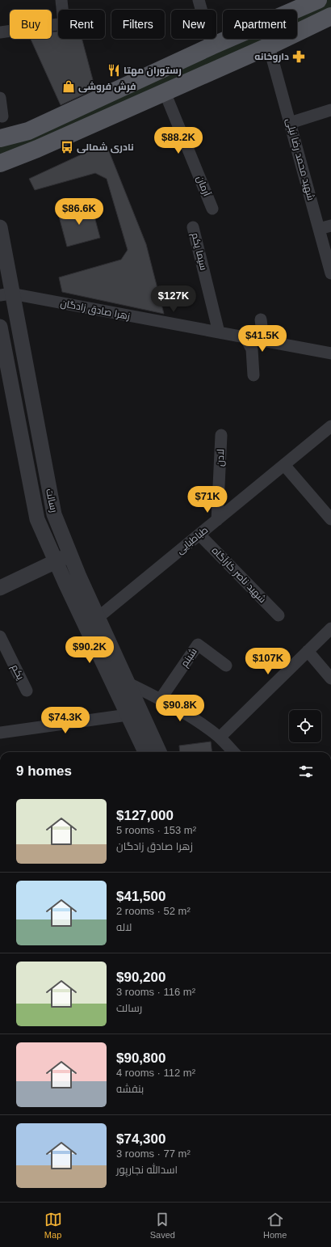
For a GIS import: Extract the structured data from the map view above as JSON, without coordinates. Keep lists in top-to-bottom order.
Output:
{
  "streets": {
    "street": [
      "شهید محمد رضا نیلی",
      "آرمان",
      "سیما یکم",
      "زهرا صادق زادگان",
      "لادن",
      "رسالت",
      "طباطبایی",
      "شهید ناصر کارآگاه",
      "شبنم",
      "یکم"
    ]
  },
  "crossings": [
    ["سیما یکم", "زهرا صادق زادگان"],
    ["زهرا صادق زادگان", "رسالت"],
    ["لادن", "طباطبایی"],
    ["رسالت", "طباطبایی"],
    ["طباطبایی", "شهید ناصر کارآگاه"]
  ],
  "places": {
    "pharmacy": ["داروخانه"],
    "restaurant": ["رستوران مهتا"],
    "shop": ["فرش فروشی"],
    "bus stop": ["نادری شمالی"]
  },
  "page": {
    "chip": [
      "Buy",
      "Rent",
      "Filters",
      "New",
      "Apartment"
    ],
    "price": [
      "$88.2K",
      "$86.6K",
      "$127K",
      "$41.5K",
      "$71K",
      "$90.2K",
      "$107K",
      "$90.8K",
      "$74.3K"
    ],
    "heading": "9 homes",
    "list": [
      {
        "name": "$127,000",
        "note": "5 rooms · 153 m² · زهرا صادق زادگان"
      },
      {
        "name": "$41,500",
        "note": "2 rooms · 52 m² · لاله"
      },
      {
        "name": "$90,200",
        "note": "3 rooms · 116 m² · رسالت"
      },
      {
        "name": "$90,800",
        "note": "4 rooms · 112 m² · بنفشه"
      },
      {
        "name": "$74,300",
        "note": "3 rooms · 77 m² · اسدالله نجارپور"
      }
    ],
    "tabs": ["Map", "Saved", "Home"]
  }
}
